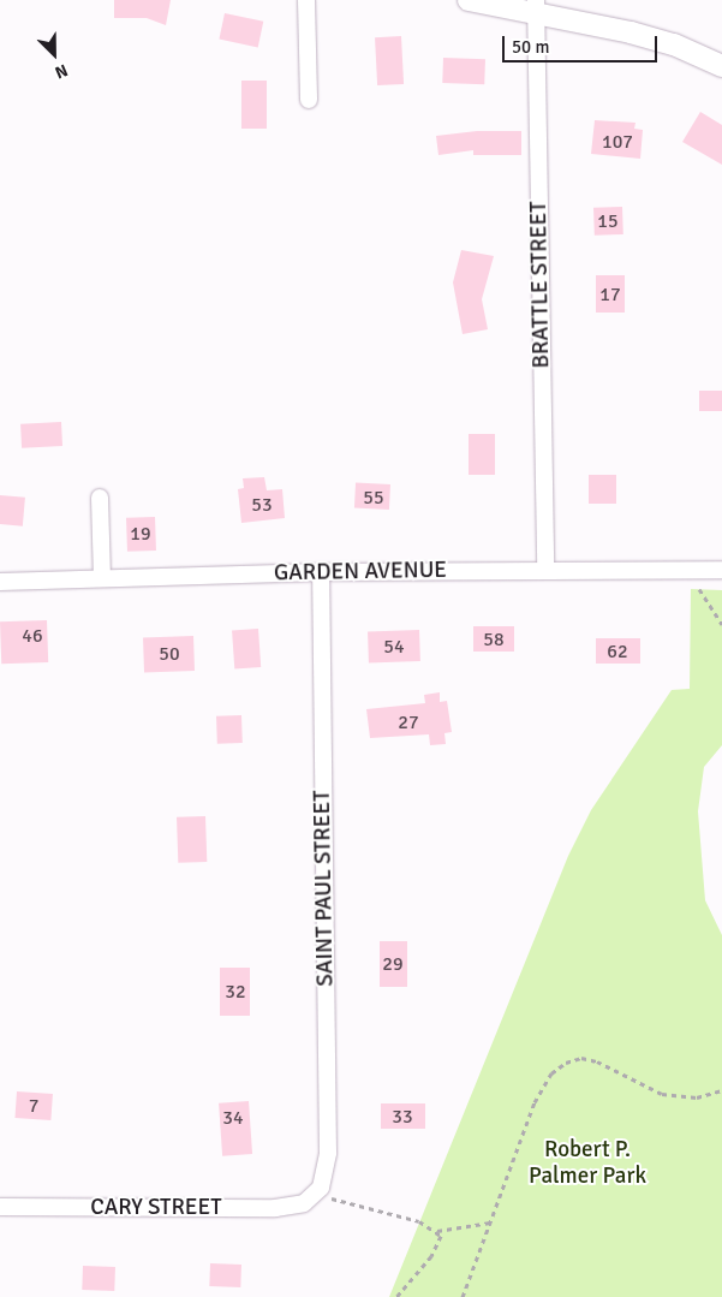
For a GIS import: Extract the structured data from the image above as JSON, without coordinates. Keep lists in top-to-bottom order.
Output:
{
  "streets": {
    "street": [
      "BRATTLE STREET",
      "GARDEN AVENUE",
      "SAINT PAUL STREET",
      "CARY STREET"
    ]
  },
  "crossings": [
    ["BRATTLE STREET", "GARDEN AVENUE"],
    ["GARDEN AVENUE", "SAINT PAUL STREET"],
    ["SAINT PAUL STREET", "CARY STREET"]
  ],
  "parks": ["Robert P. Palmer Park"],
  "house_numbers": [
    "107",
    "15",
    "17",
    "55",
    "53",
    "19",
    "46",
    "58",
    "54",
    "62",
    "50",
    "27",
    "29",
    "32",
    "7",
    "33",
    "34"
  ],
  "scale_bar": "50 m",
  "north": "bottom right"
}
